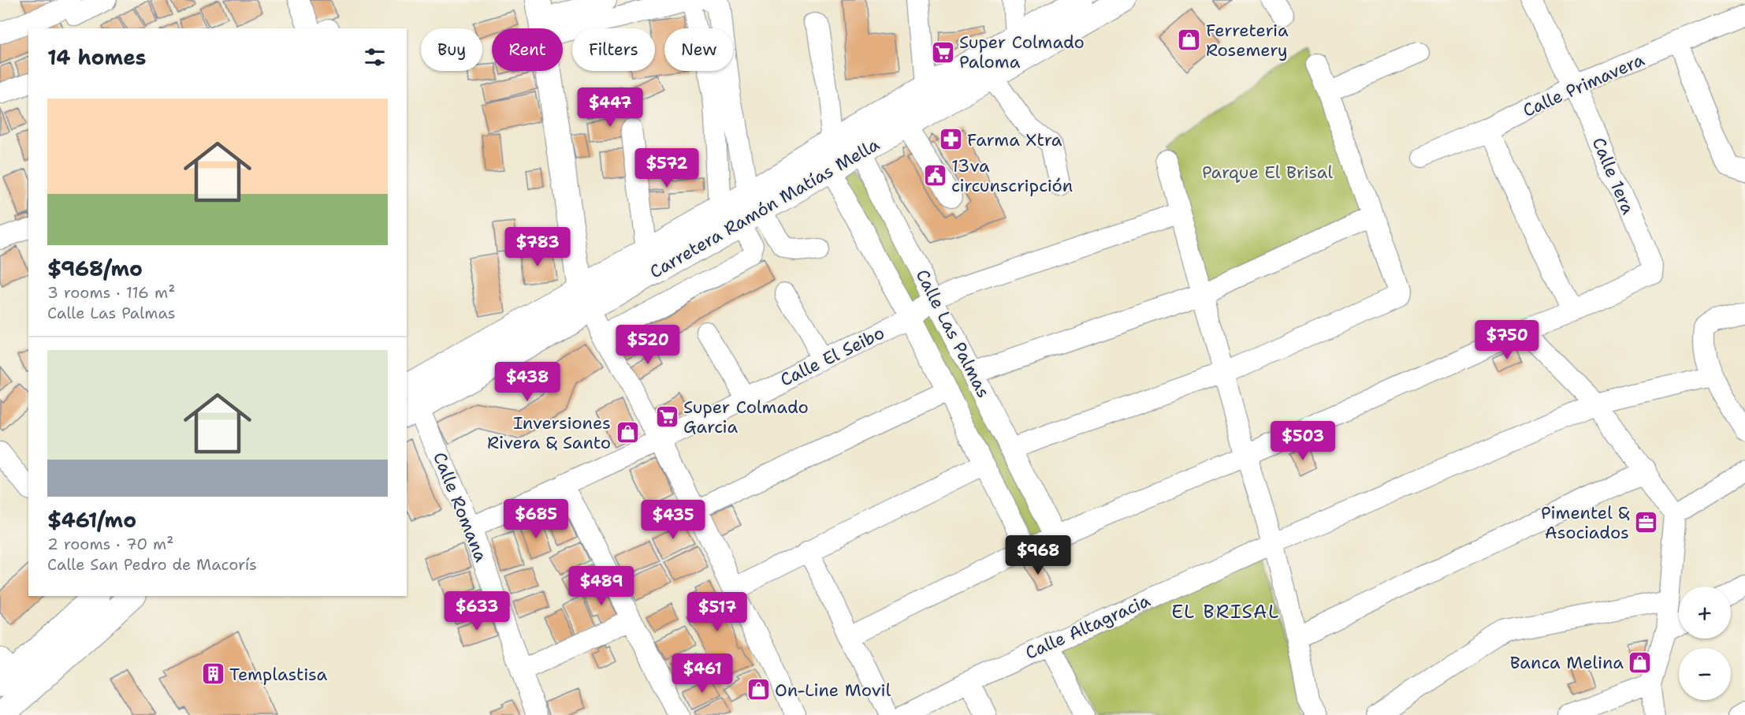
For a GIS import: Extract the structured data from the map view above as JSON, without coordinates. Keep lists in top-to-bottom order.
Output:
{
  "streets": {
    "main road": ["Carretera Ramón Matías Mella"],
    "street": [
      "Calle Primavera",
      "Calle 1era",
      "Calle Las Palmas",
      "Calle El Seibo",
      "Calle Romana",
      "Calle Altagracia"
    ]
  },
  "crossings": [
    ["Calle Primavera", "Calle 1era"],
    ["Carretera Ramón Matías Mella", "Calle Las Palmas"],
    ["Carretera Ramón Matías Mella", "Calle Romana"],
    ["Calle Las Palmas", "Calle El Seibo"],
    ["Calle El Seibo", "Calle Romana"]
  ],
  "districts": ["EL BRISAL"],
  "parks": ["Parque El Brisal"],
  "places": {
    "shop": [
      "Ferreteria Rosemery",
      "Inversiones Rivera & Santo",
      "Banca Melina",
      "On-Line Movil"
    ],
    "supermarket": ["Super Colmado Paloma", "Super Colmado Garcia"],
    "pharmacy": ["Farma Xtra"],
    "public building": ["13va circunscripción"],
    "office": ["Pimentel & Asociados"],
    "building": ["Templastisa"]
  },
  "page": {
    "chip": [
      "Buy",
      "Rent",
      "Filters",
      "New"
    ],
    "heading": "14 homes",
    "list": [
      {
        "name": "$968/mo",
        "note": "3 rooms · 116 m² · Calle Las Palmas"
      },
      {
        "name": "$461/mo",
        "note": "2 rooms · 70 m² · Calle San Pedro de Macorís"
      }
    ],
    "price": [
      "$447",
      "$572",
      "$783",
      "$750",
      "$520",
      "$438",
      "$503",
      "$685",
      "$435",
      "$968",
      "$489",
      "$633",
      "$517",
      "$461"
    ],
    "map_buttons": ["+", "−"]
  }
}
